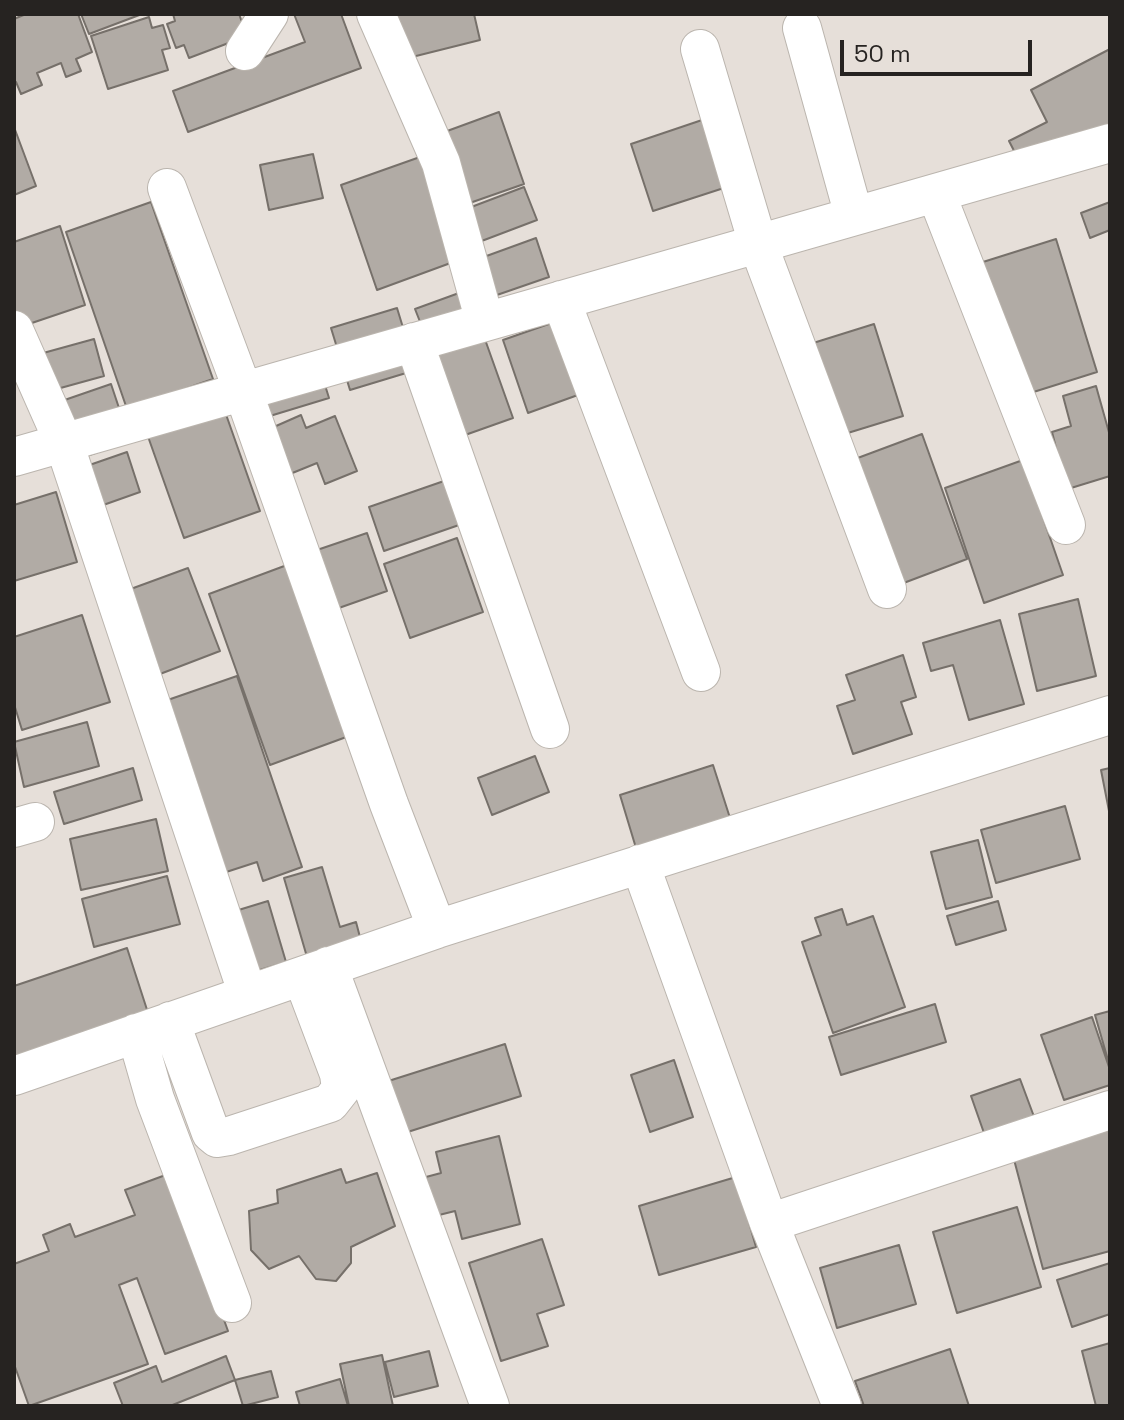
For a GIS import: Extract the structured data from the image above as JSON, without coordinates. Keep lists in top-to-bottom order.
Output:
{
  "scale_bar": "50 m"
}
